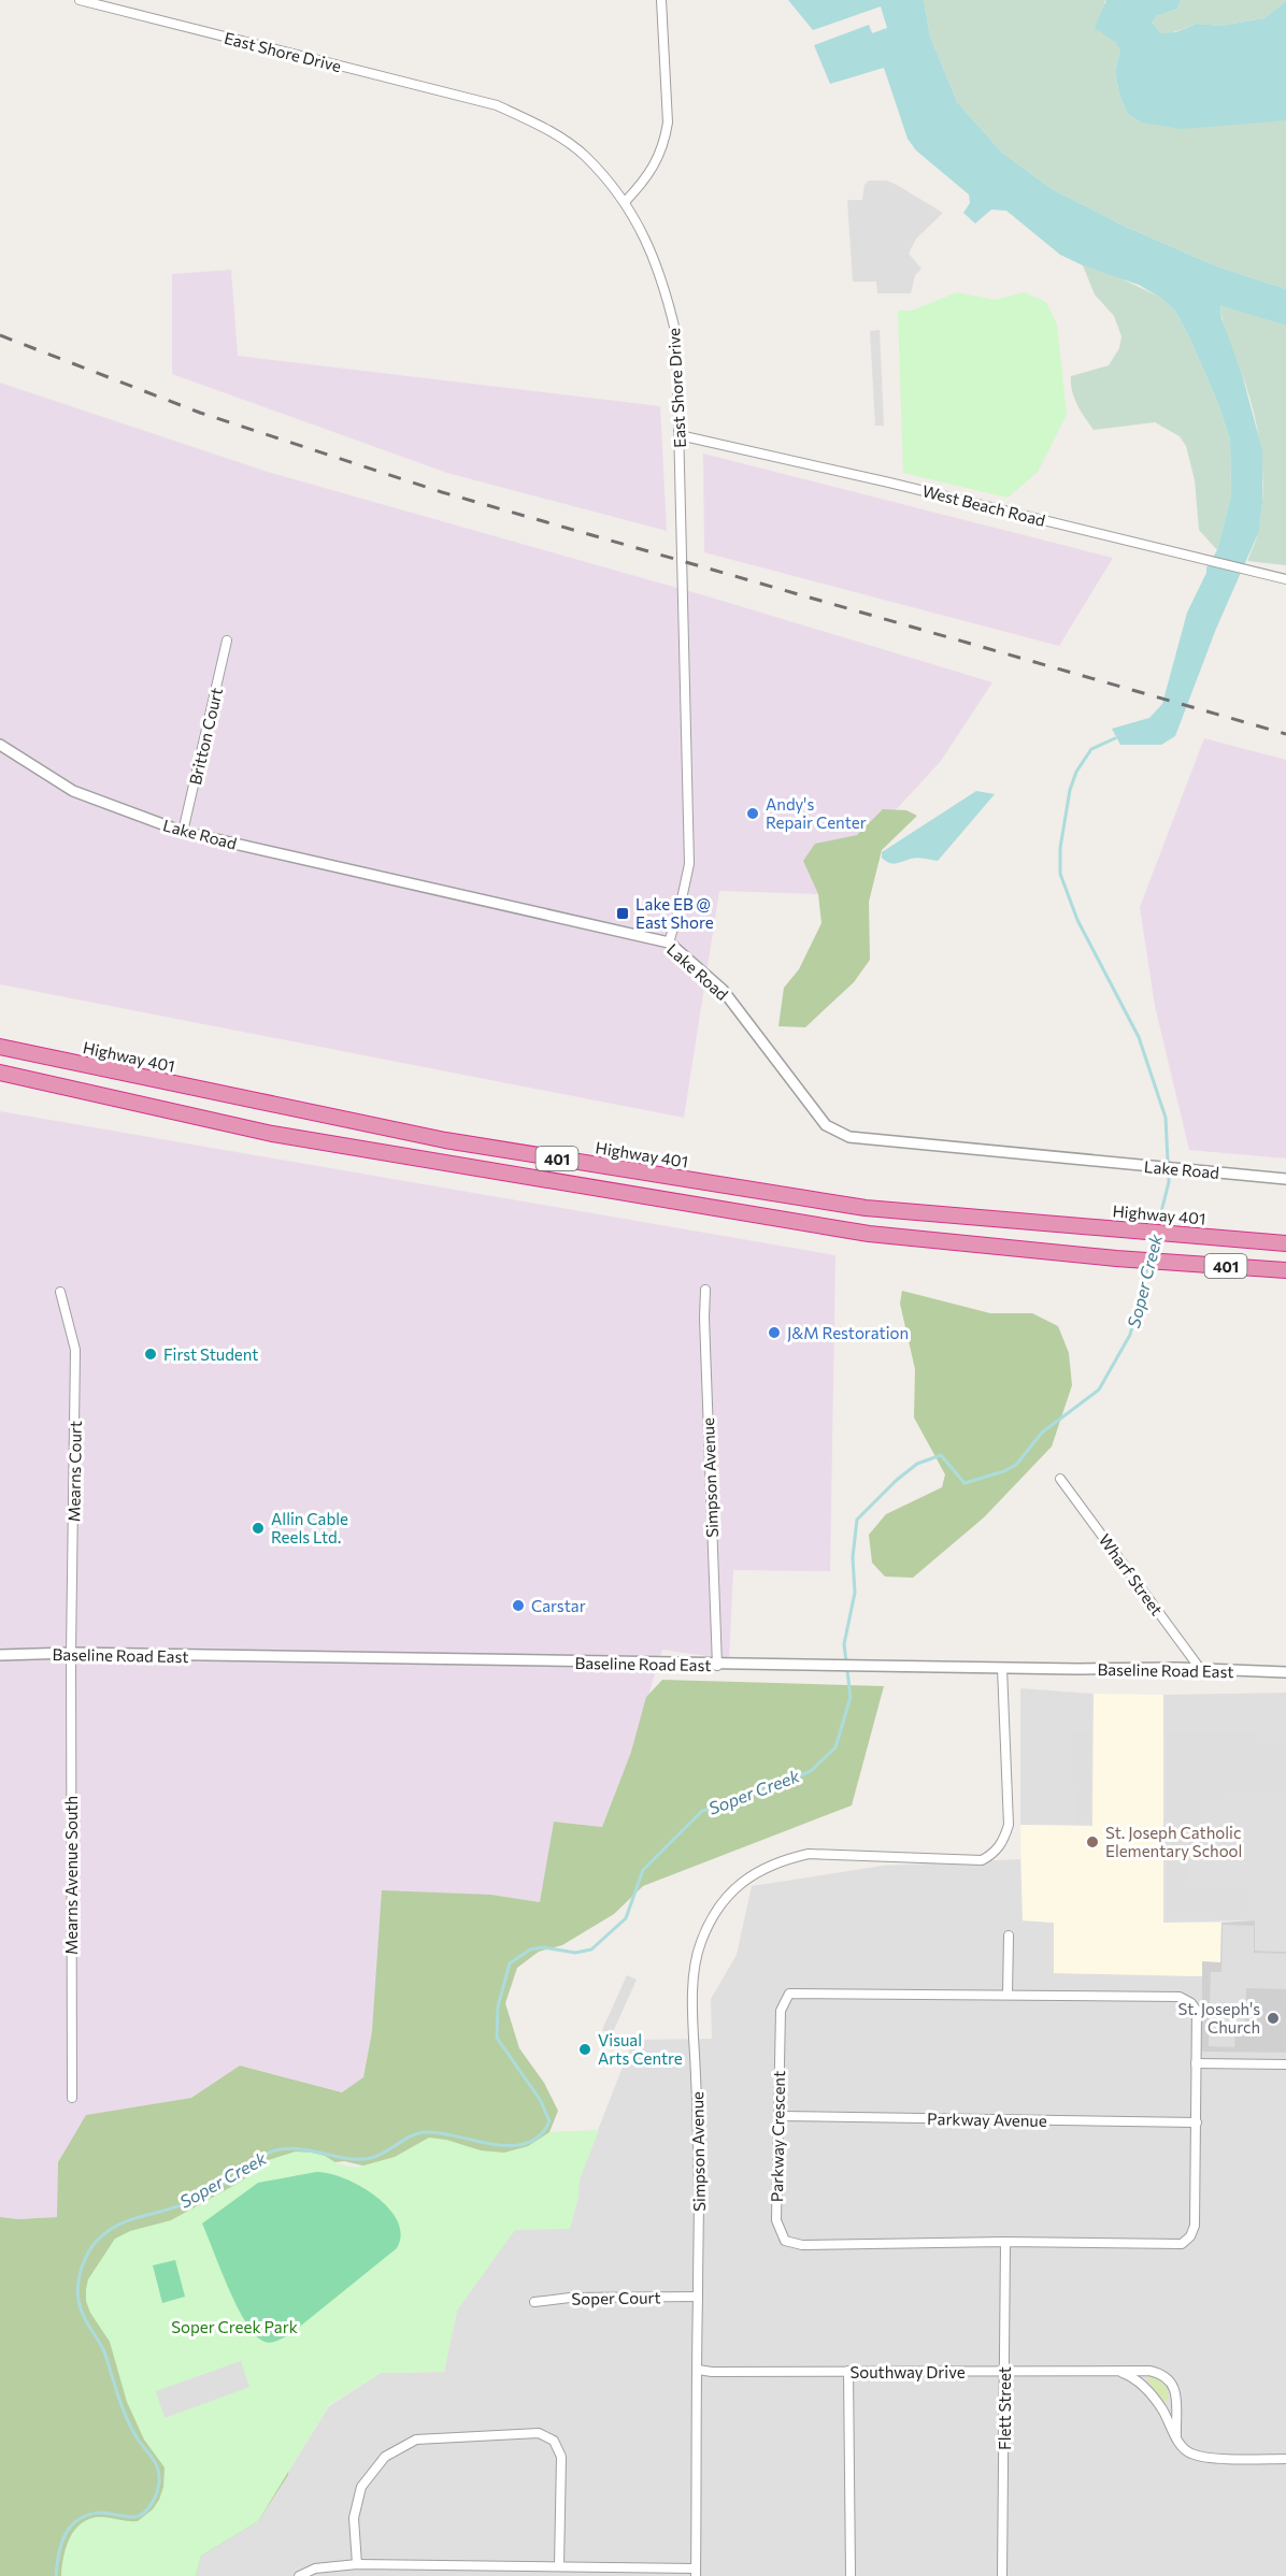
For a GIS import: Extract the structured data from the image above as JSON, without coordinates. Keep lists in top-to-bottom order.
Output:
{
  "streets": {
    "highway": ["Highway 401", "401"],
    "street": [
      "East Shore Drive",
      "West Beach Road",
      "Britton Court",
      "Lake Road",
      "Mearns Court",
      "Simpson Avenue",
      "Wharf Street",
      "Baseline Road East",
      "Mearns Avenue South",
      "Parkway Avenue",
      "Parkway Crescent",
      "Soper Court",
      "Southway Drive",
      "Flett Street"
    ]
  },
  "crossings": [
    ["East Shore Drive", "West Beach Road"],
    ["East Shore Drive", "Lake Road"],
    ["Britton Court", "Lake Road"],
    ["Mearns Court", "Baseline Road East"],
    ["Mearns Court", "Mearns Avenue South"],
    ["Simpson Avenue", "Baseline Road East"],
    ["Simpson Avenue", "Soper Court"],
    ["Simpson Avenue", "Southway Drive"],
    ["Wharf Street", "Baseline Road East"],
    ["Baseline Road East", "Mearns Avenue South"],
    ["Parkway Avenue", "Parkway Crescent"],
    ["Parkway Crescent", "Flett Street"],
    ["Southway Drive", "Flett Street"]
  ],
  "water": ["Soper Creek"],
  "parks": ["Soper Creek Park"],
  "places": {
    "other": [
      "Andy's Repair Center",
      "J&M Restoration",
      "First Student",
      "Allin Cable Reels Ltd.",
      "Carstar",
      "St. Joseph Catholic Elementary School",
      "St. Joseph's Church",
      "Visual Arts Centre"
    ],
    "transit": ["Lake EB @ East Shore"]
  }
}
